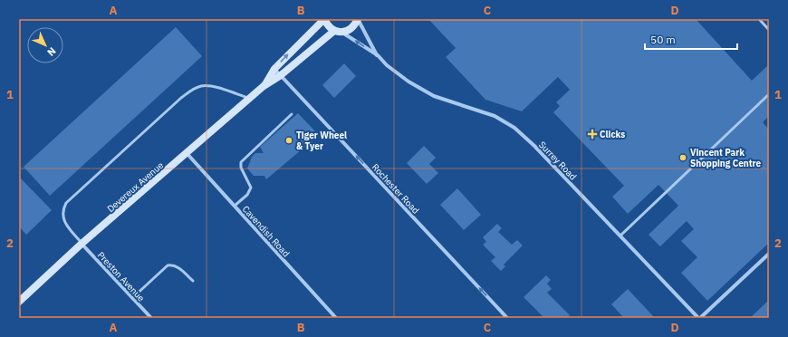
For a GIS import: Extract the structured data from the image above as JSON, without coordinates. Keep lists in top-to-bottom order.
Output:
{
  "streets": {
    "main road": ["Devereux Avenue"],
    "street": [
      "Surrey Road",
      "Rochester Road",
      "Cavendish Road",
      "Preston Avenue"
    ]
  },
  "crossings": [
    ["Devereux Avenue", "Rochester Road"],
    ["Devereux Avenue", "Cavendish Road"],
    ["Devereux Avenue", "Preston Avenue"]
  ],
  "one_way": ["Rochester Road"],
  "places": {
    "health": ["Clicks"],
    "other": ["Tiger Wheel & Tyer", "Vincent Park Shopping Centre"]
  },
  "scale_bar": "50 m",
  "north": "bottom right",
  "grid": {
    "columns": [
      "A",
      "B",
      "C",
      "D"
    ],
    "rows": ["1", "2"]
  }
}
